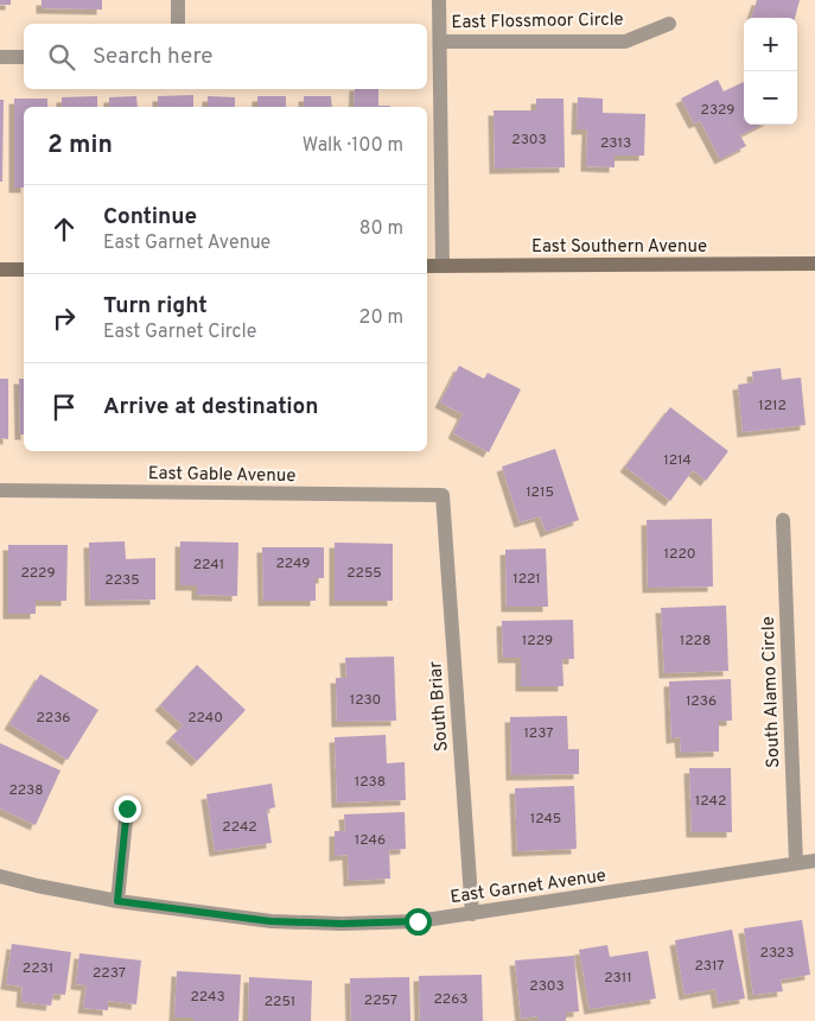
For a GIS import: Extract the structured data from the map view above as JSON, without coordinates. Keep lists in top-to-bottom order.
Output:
{
  "streets": {
    "main road": ["East Southern Avenue"],
    "street": [
      "East Flossmoor Circle",
      "East Gable Avenue",
      "South Alamo Circle",
      "South Briar",
      "East Garnet Avenue"
    ]
  },
  "crossings": [
    ["East Gable Avenue", "South Briar"],
    ["South Alamo Circle", "East Garnet Avenue"],
    ["South Briar", "East Garnet Avenue"]
  ],
  "house_numbers": [
    "2329",
    "2303",
    "2313",
    "1212",
    "1214",
    "1215",
    "1220",
    "2249",
    "2241",
    "2229",
    "2255",
    "1221",
    "2235",
    "1229",
    "1228",
    "1230",
    "1236",
    "2236",
    "2240",
    "1237",
    "1238",
    "2238",
    "1242",
    "1245",
    "2242",
    "1246",
    "2323",
    "2317",
    "2231",
    "2237",
    "2311",
    "2303",
    "2243",
    "2263",
    "2257",
    "2251"
  ],
  "page": {
    "map_buttons": ["+", "−"],
    "search": "Search here",
    "heading": ["2 min", "Walk · 100 m"],
    "list": [
      ["Continue", "East Garnet Avenue", "80 m"],
      ["Turn right", "East Garnet Circle", "20 m"],
      "Arrive at destination"
    ]
  }
}
